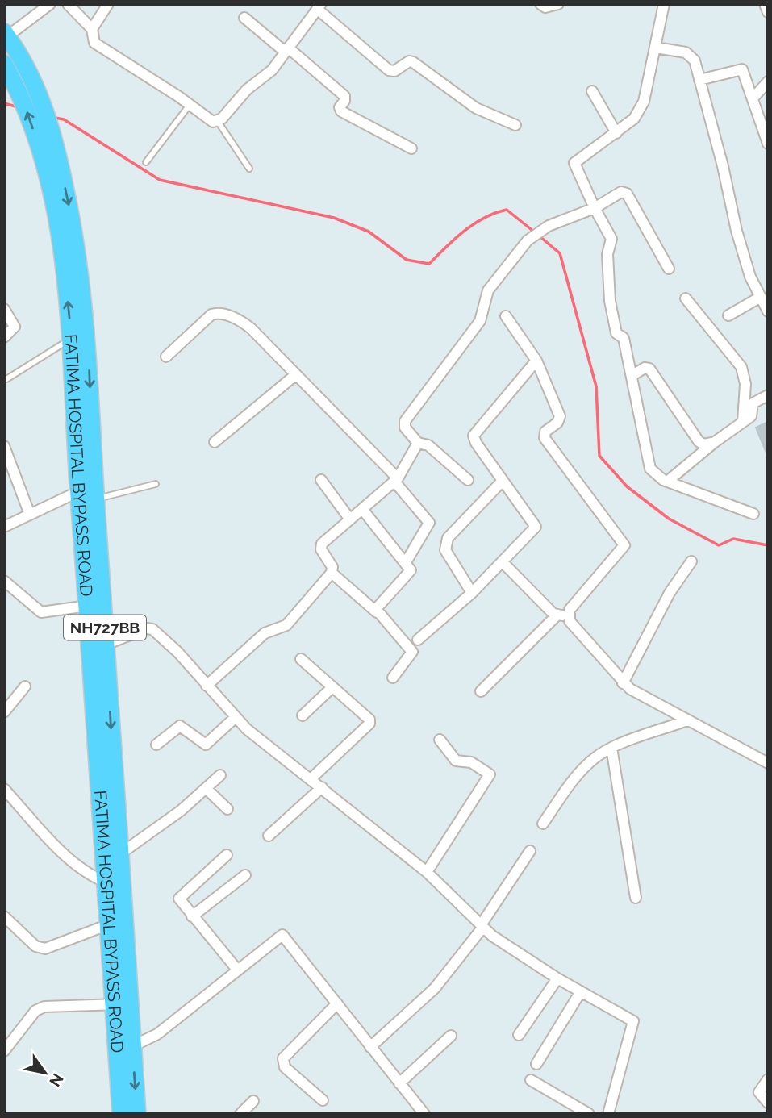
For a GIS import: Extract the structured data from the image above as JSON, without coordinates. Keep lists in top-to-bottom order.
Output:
{
  "streets": {
    "highway": ["FATIMA HOSPITAL BYPASS ROAD", "NH727BB"]
  },
  "crossings": [
    ["FATIMA HOSPITAL BYPASS ROAD", "NH727BB"]
  ],
  "north": "bottom right"
}
